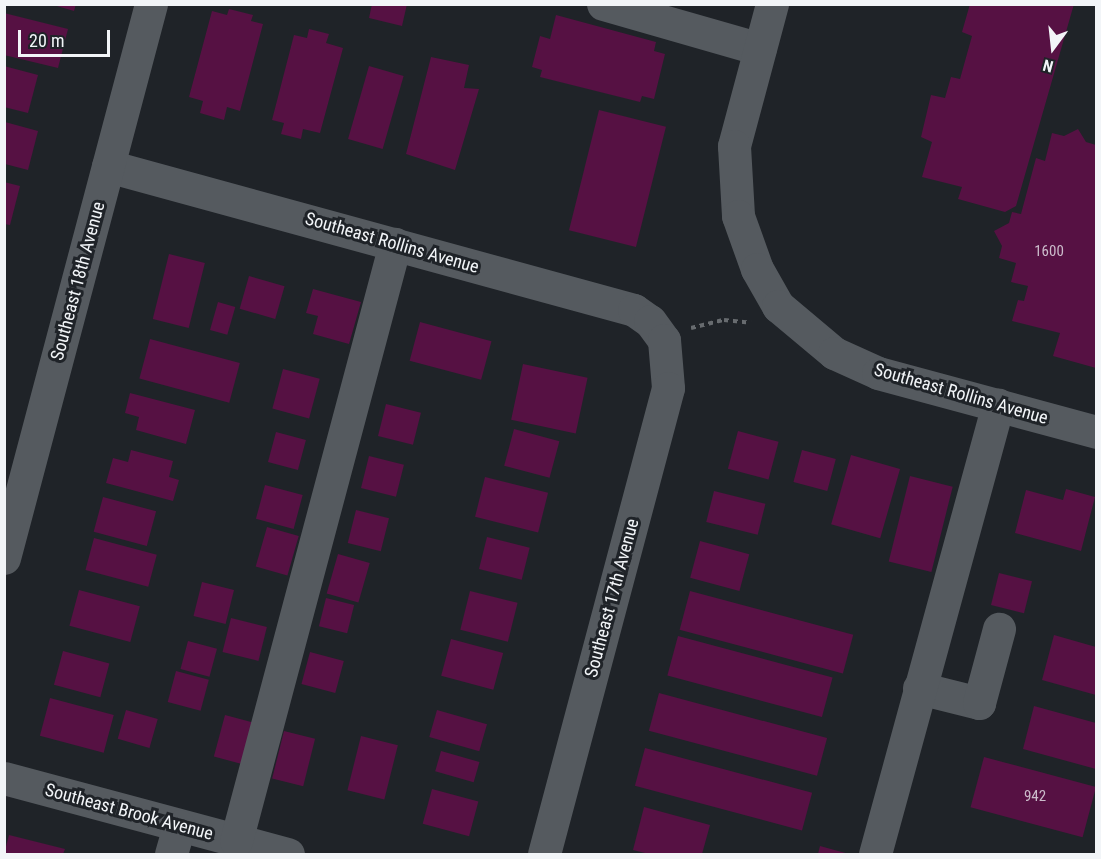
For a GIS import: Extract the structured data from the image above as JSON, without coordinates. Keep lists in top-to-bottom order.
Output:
{
  "streets": {
    "street": [
      "Southeast Rollins Avenue",
      "Southeast 18th Avenue",
      "Southeast 17th Avenue",
      "Southeast Brook Avenue"
    ]
  },
  "crossings": [
    ["Southeast Rollins Avenue", "Southeast 18th Avenue"],
    ["Southeast Rollins Avenue", "Southeast 17th Avenue"]
  ],
  "house_numbers": ["1600", "942"],
  "scale_bar": "20 m",
  "north": "bottom"
}
